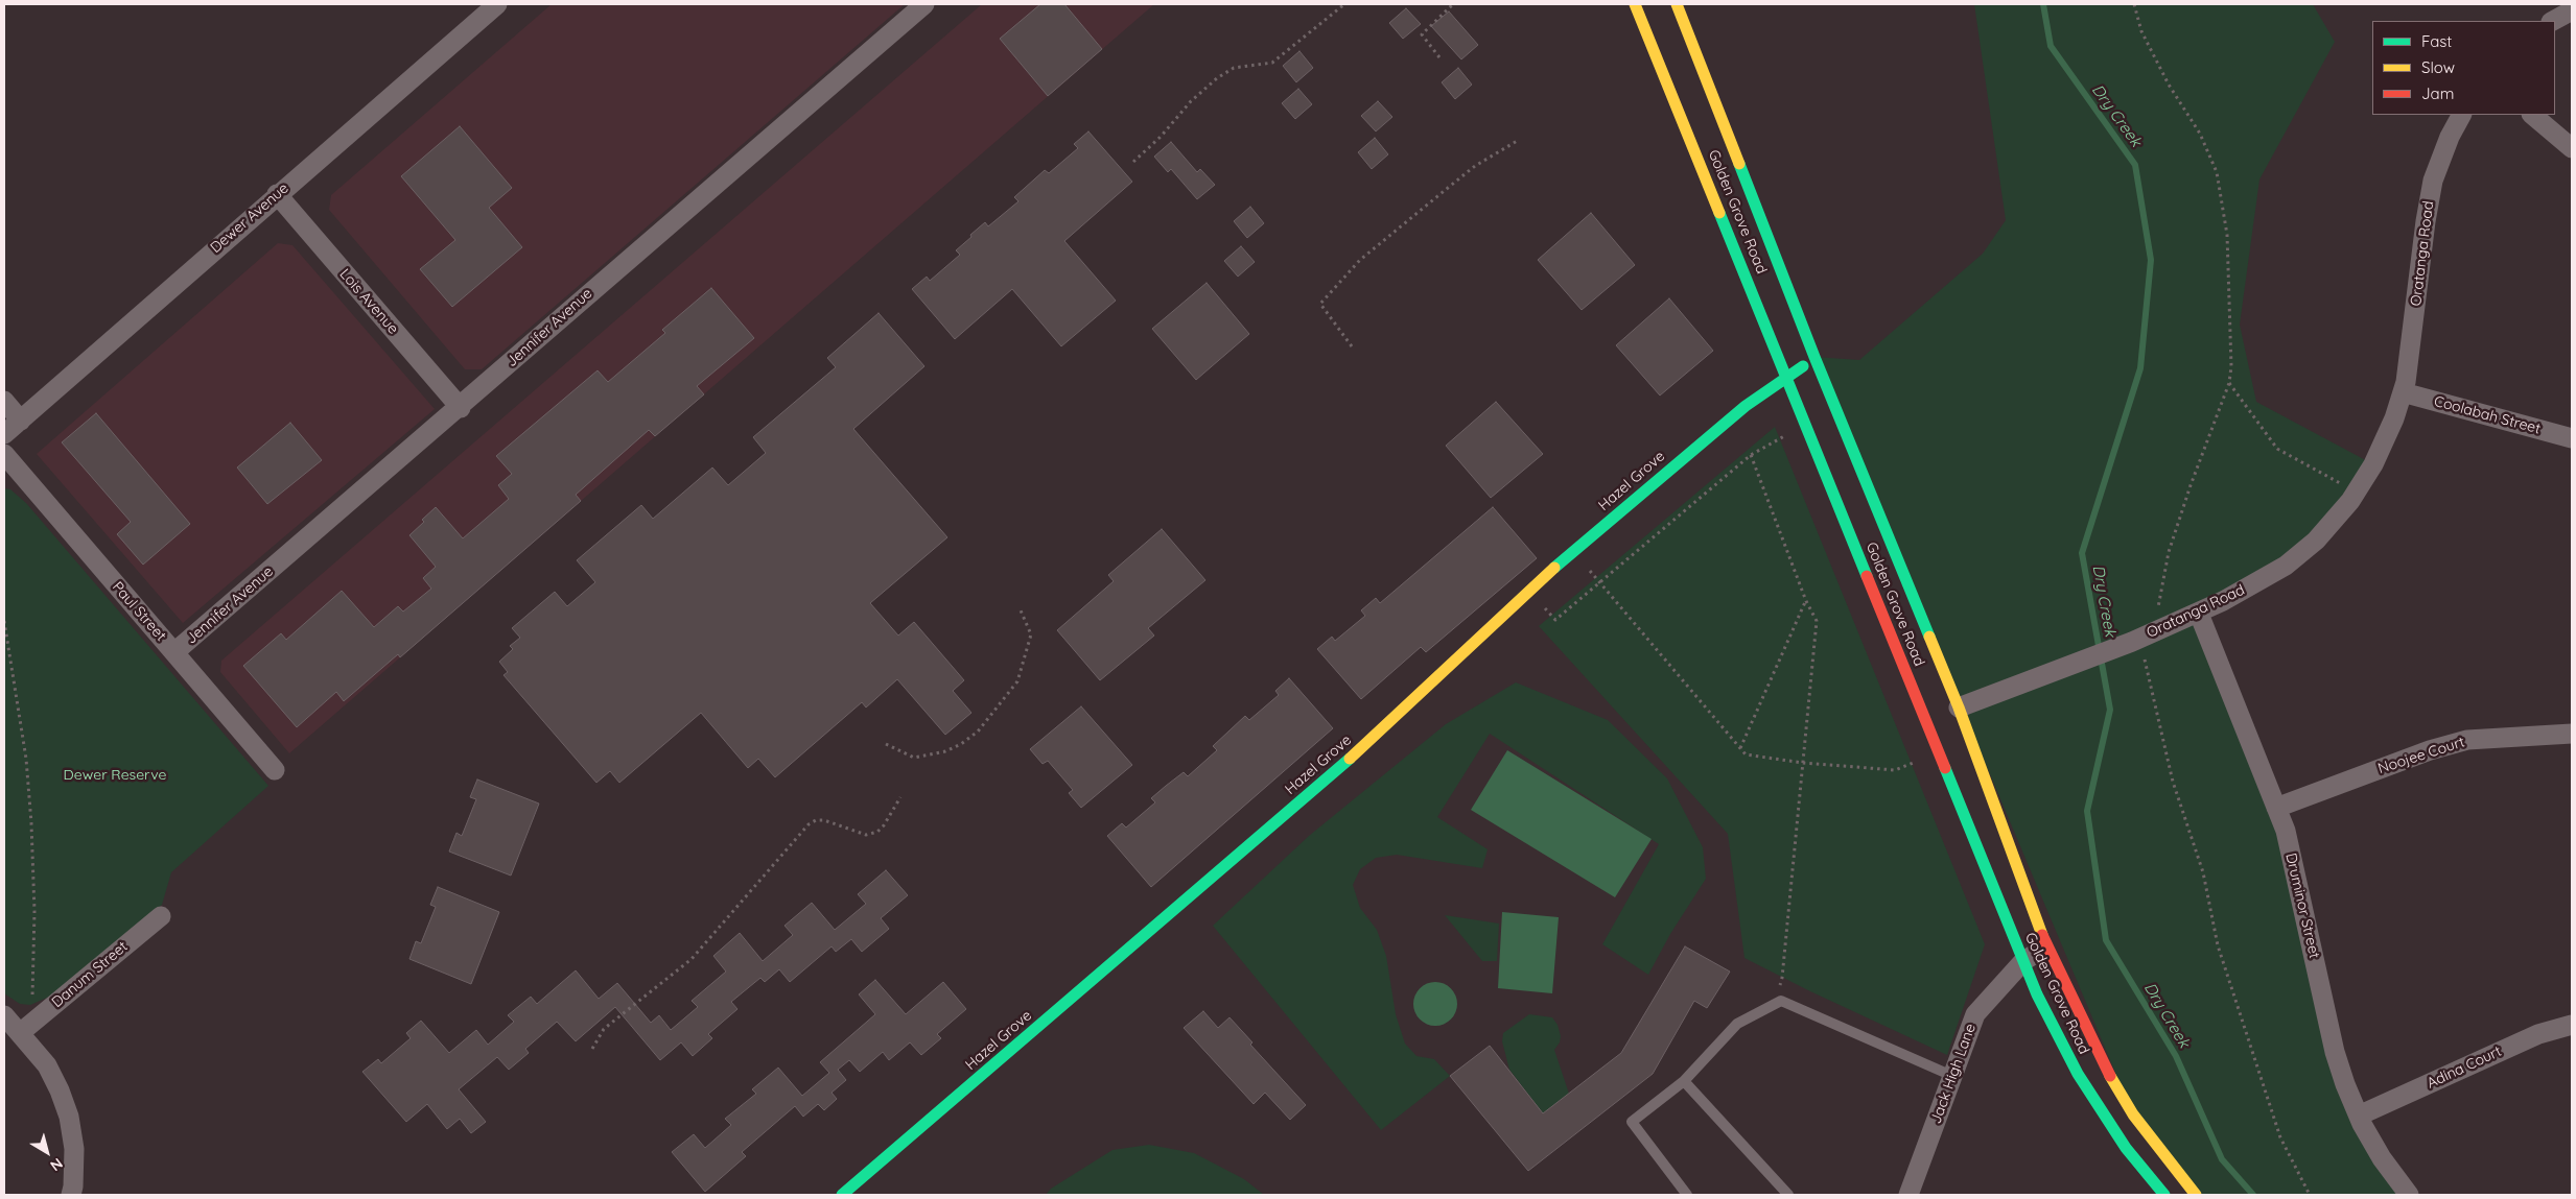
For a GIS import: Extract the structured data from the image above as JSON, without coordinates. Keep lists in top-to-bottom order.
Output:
{
  "streets": {
    "main road": ["Golden Grove Road", "Hazel Grove"],
    "street": [
      "Dewer Avenue",
      "Oratanga Road",
      "Lois Avenue",
      "Jennifer Avenue",
      "Coolabah Street",
      "Paul Street",
      "Noojee Court",
      "Druminor Street",
      "Danum Street",
      "Adina Court",
      "Jack High Lane"
    ]
  },
  "crossings": [
    ["Golden Grove Road", "Oratanga Road"],
    ["Golden Grove Road", "Hazel Grove"],
    ["Golden Grove Road", "Jack High Lane"],
    ["Dewer Avenue", "Lois Avenue"],
    ["Oratanga Road", "Coolabah Street"],
    ["Oratanga Road", "Druminor Street"],
    ["Lois Avenue", "Jennifer Avenue"],
    ["Jennifer Avenue", "Paul Street"],
    ["Noojee Court", "Druminor Street"],
    ["Druminor Street", "Adina Court"]
  ],
  "water": ["Dry Creek"],
  "parks": ["Dewer Reserve"],
  "legend": ["Fast", "Slow", "Jam"],
  "north": "bottom right"
}
